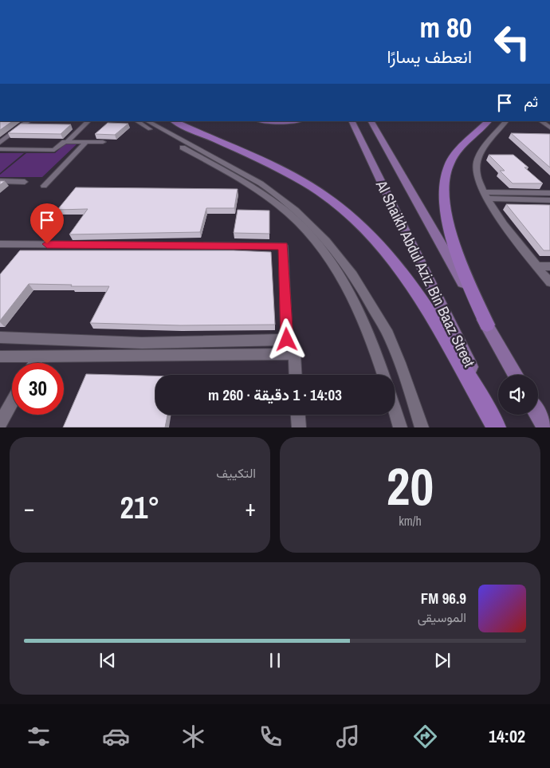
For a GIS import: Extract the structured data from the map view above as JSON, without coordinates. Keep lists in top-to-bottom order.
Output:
{
  "streets": {
    "main road": ["Al Shaikh Abdul Aziz Bin Baaz Street"]
  },
  "page": {
    "turn": ["80 m", "انعطف يسارًا"],
    "then": "ثم",
    "limit": "30",
    "trip": "14:03 · 1 دقيقة · 260 m",
    "tile": [
      ["20", "km/h"],
      "التكييف"
    ],
    "heat": ["−", "21°", "+"],
    "song": ["96.9 FM", "الموسيقى"],
    "tabs": "14:02"
  }
}
